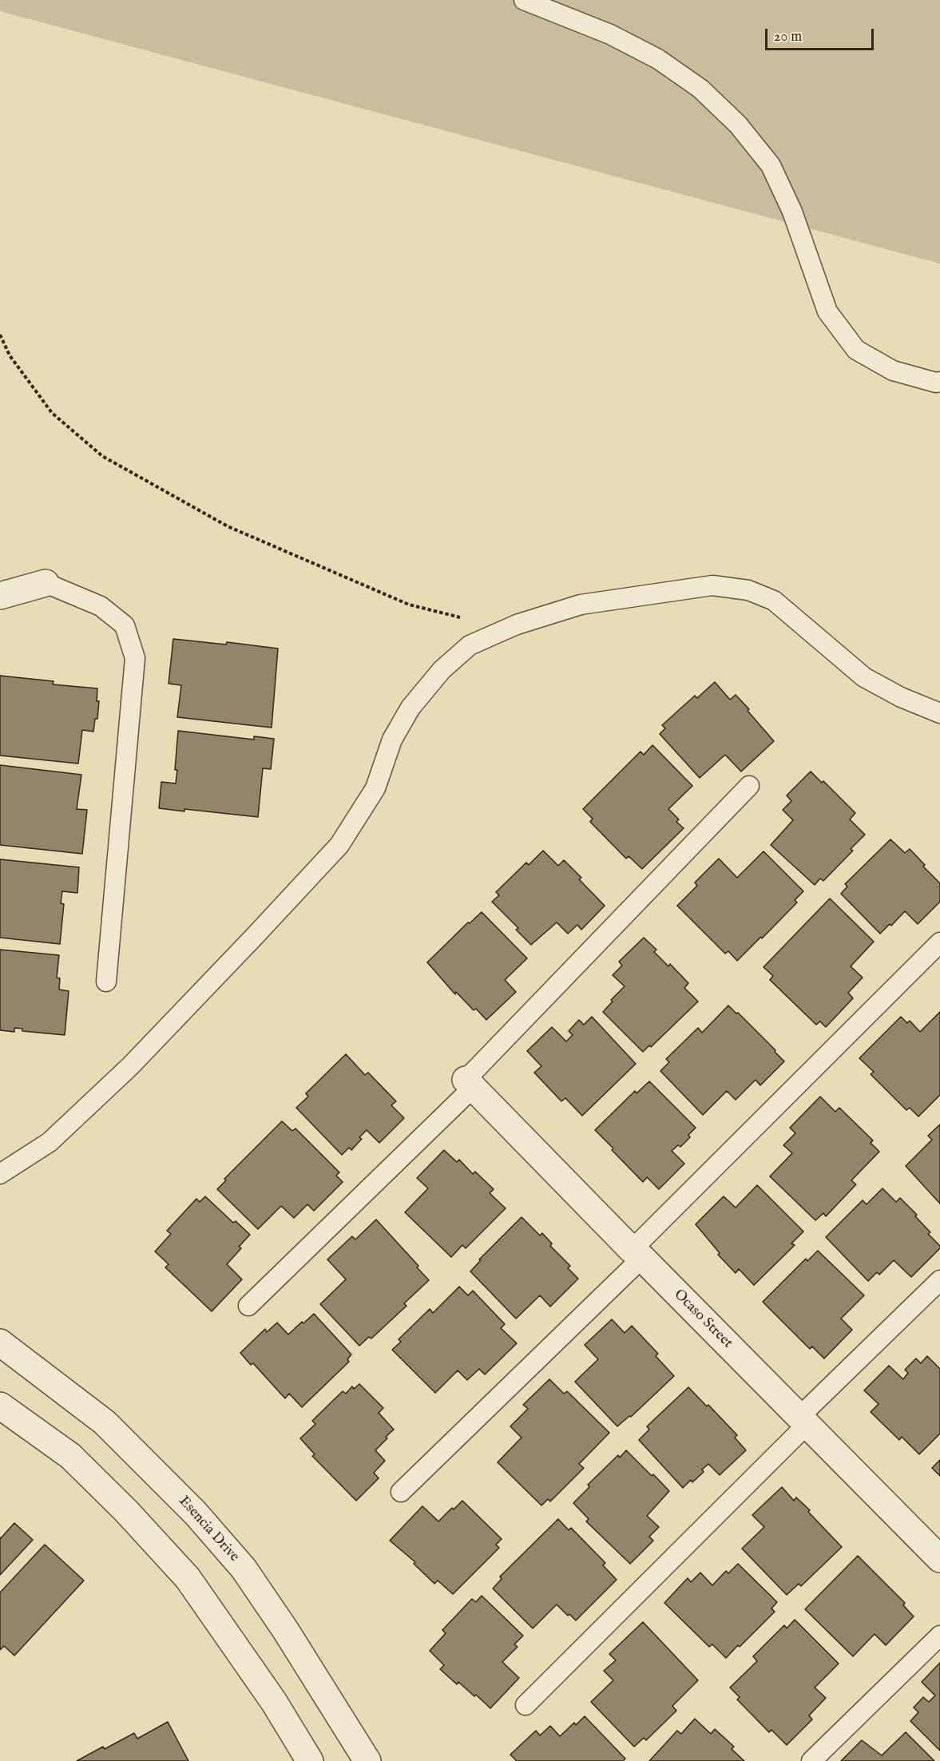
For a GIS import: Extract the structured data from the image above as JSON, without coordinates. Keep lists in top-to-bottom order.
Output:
{
  "streets": {
    "street": ["Ocaso Street", "Esencia Drive"]
  },
  "scale_bar": "20 m"
}
